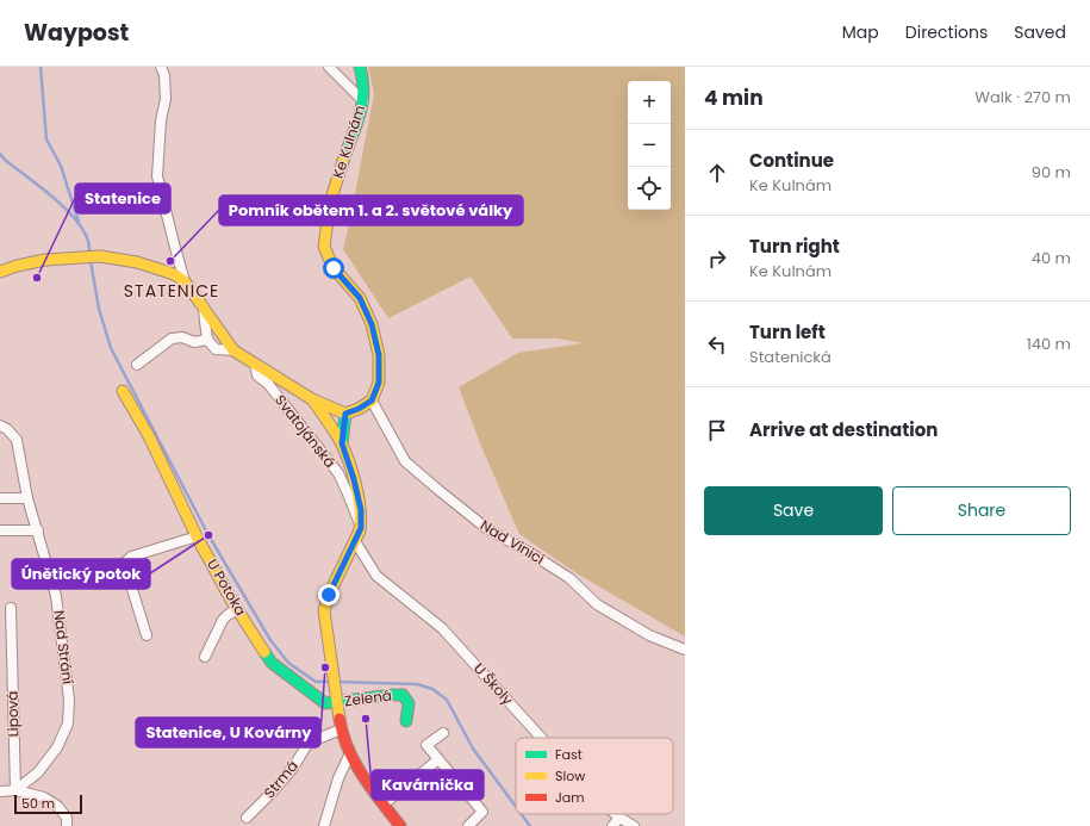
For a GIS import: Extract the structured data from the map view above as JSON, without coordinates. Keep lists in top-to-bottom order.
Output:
{
  "streets": {
    "street": [
      "Ke Kulnám",
      "Svatojánská",
      "Nad Vinicí",
      "U Potoka",
      "Nad Strání",
      "U Školy",
      "Zelená",
      "Lipová",
      "Strmá"
    ]
  },
  "crossings": [
    ["Ke Kulnám", "Nad Vinicí"],
    ["U Potoka", "Zelená"],
    ["Nad Strání", "Lipová"]
  ],
  "districts": ["STATENICE"],
  "places": [
    "Pomník obětem 1. a 2. světové války",
    "Statenice",
    "Únětický potok",
    "Statenice, U Kovárny",
    "Kavárnička"
  ],
  "legend": ["Fast", "Slow", "Jam"],
  "scale_bar": "50 m",
  "page": {
    "header": "Waypost",
    "nav": ["Map", "Directions", "Saved"],
    "heading": ["4 min", "Walk · 270 m"],
    "map_buttons": ["+", "−"],
    "list": [
      ["Continue", "Ke Kulnám", "90 m"],
      ["Turn right", "Ke Kulnám", "40 m"],
      ["Turn left", "Statenická", "140 m"],
      "Arrive at destination"
    ],
    "buttons": ["Save", "Share"],
    "scale": "50 m"
  }
}
